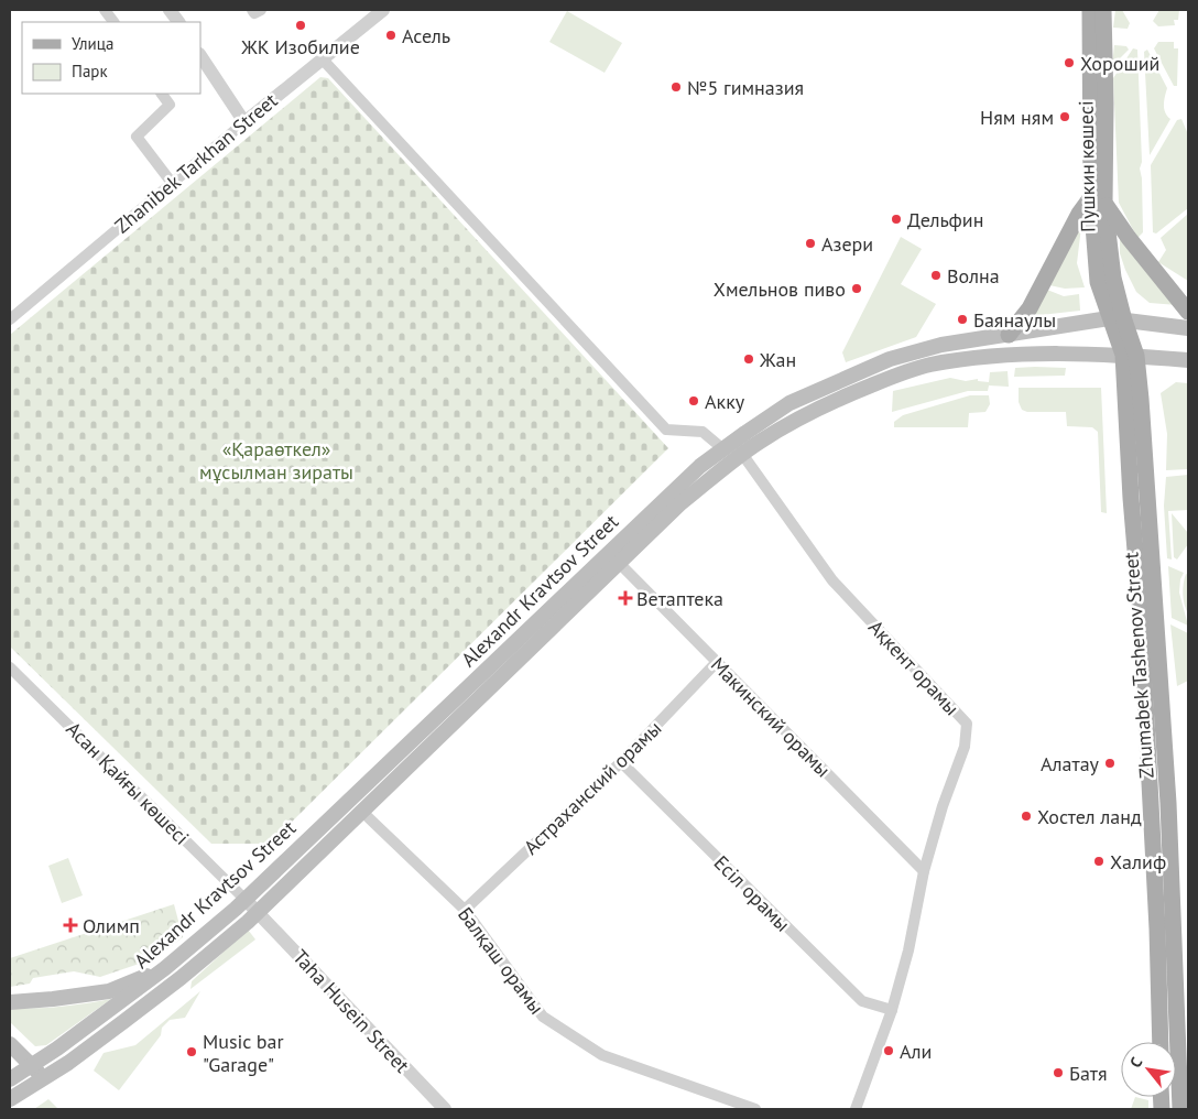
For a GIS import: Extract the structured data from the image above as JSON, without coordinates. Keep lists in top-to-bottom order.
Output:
{
  "streets": {
    "main road": ["Пушкин көшесі", "Alexandr Kravtsov Street", "Zhumabek Tashenov Street"],
    "street": [
      "Zhanibek Tarkhan Street",
      "Ақкент орамы",
      "Макинский орамы",
      "Асан Қайғы көшесі",
      "Астраханский орамы",
      "Есіл орамы",
      "Балқаш орамы",
      "Taha Husein Street"
    ]
  },
  "crossings": [
    ["Пушкин көшесі", "Alexandr Kravtsov Street"],
    ["Пушкин көшесі", "Zhumabek Tashenov Street"],
    ["Alexandr Kravtsov Street", "Zhumabek Tashenov Street"],
    ["Alexandr Kravtsov Street", "Ақкент орамы"],
    ["Alexandr Kravtsov Street", "Макинский орамы"],
    ["Alexandr Kravtsov Street", "Асан Қайғы көшесі"],
    ["Alexandr Kravtsov Street", "Балқаш орамы"],
    ["Alexandr Kravtsov Street", "Taha Husein Street"],
    ["Ақкент орамы", "Макинский орамы"],
    ["Ақкент орамы", "Есіл орамы"],
    ["Макинский орамы", "Астраханский орамы"],
    ["Асан Қайғы көшесі", "Taha Husein Street"],
    ["Астраханский орамы", "Есіл орамы"],
    ["Астраханский орамы", "Балқаш орамы"]
  ],
  "parks": ["«Қараөткел» мұсылман зираты"],
  "places": {
    "other": [
      "ЖК Изобилие",
      "Асель",
      "Хороший",
      "№5 гимназия",
      "Ням ням",
      "Дельфин",
      "Азери",
      "Волна",
      "Хмельнов пиво",
      "Баянаулы",
      "Жан",
      "Акку",
      "Алатау",
      "Хостел ланд",
      "Халиф",
      "Али",
      "Music bar \"Garage\"",
      "Батя"
    ],
    "health": ["Ветаптека", "Олимп"]
  },
  "legend": ["Улица", "Парк"],
  "north": "top left"
}
